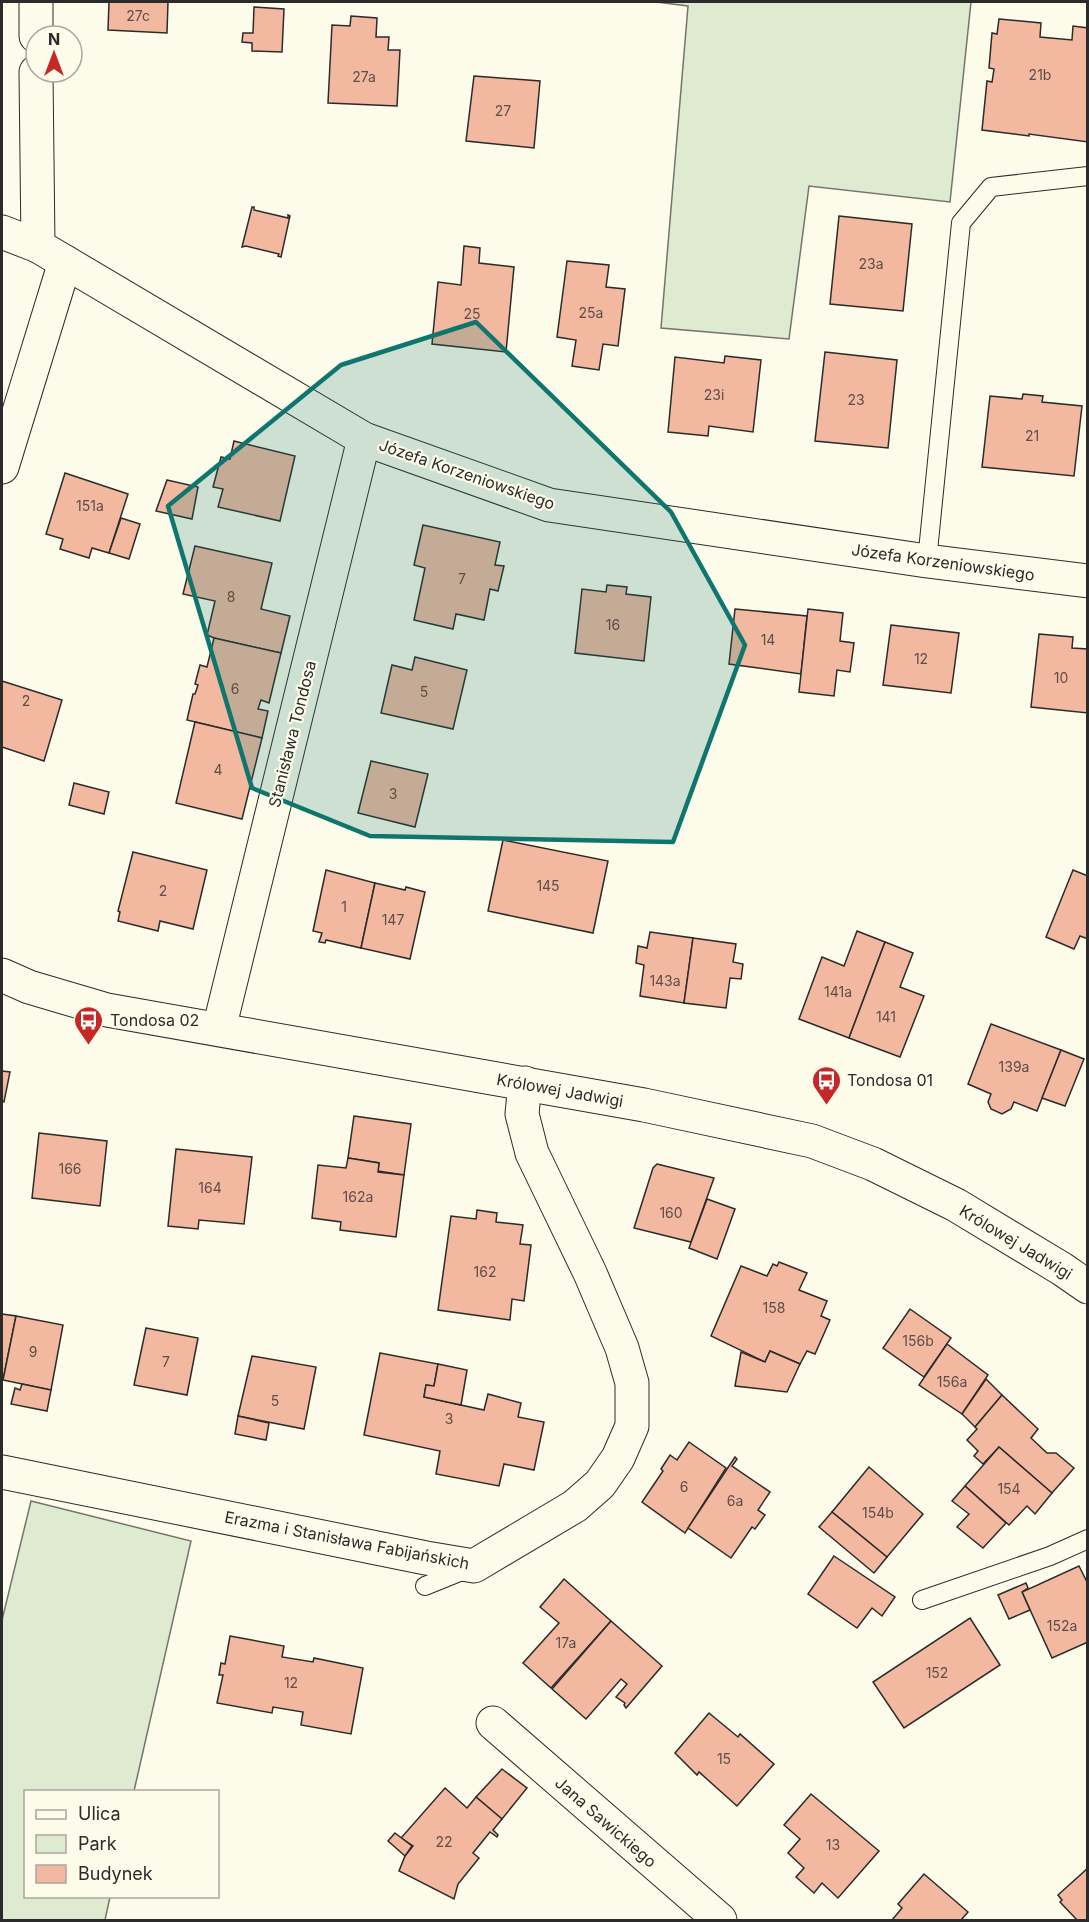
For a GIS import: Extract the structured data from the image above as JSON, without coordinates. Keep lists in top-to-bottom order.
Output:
{
  "streets": {
    "street": [
      "Józefa Korzeniowskiego",
      "Stanisława Tondosa",
      "Królowej Jadwigi",
      "Erazma i Stanisława Fabijańskich",
      "Jana Sawickiego"
    ]
  },
  "crossings": [
    ["Józefa Korzeniowskiego", "Stanisława Tondosa"],
    ["Stanisława Tondosa", "Królowej Jadwigi"],
    ["Królowej Jadwigi", "Erazma i Stanisława Fabijańskich"]
  ],
  "places": {
    "bus stop": ["Tondosa 02", "Tondosa 01"]
  },
  "house_numbers": [
    "27c",
    "21b",
    "27a",
    "27",
    "23a",
    "25a",
    "25",
    "23i",
    "23",
    "21",
    "151a",
    "7",
    "8",
    "16",
    "14",
    "12",
    "10",
    "6",
    "5",
    "2",
    "4",
    "3",
    "145",
    "2",
    "1",
    "147",
    "143a",
    "141a",
    "141",
    "139a",
    "166",
    "164",
    "162a",
    "160",
    "162",
    "158",
    "156b",
    "9",
    "7",
    "156a",
    "5",
    "3",
    "6",
    "154",
    "6a",
    "154b",
    "152a",
    "17a",
    "152",
    "12",
    "15",
    "22",
    "13"
  ],
  "legend": ["Ulica", "Park", "Budynek"],
  "north": "top"
}
